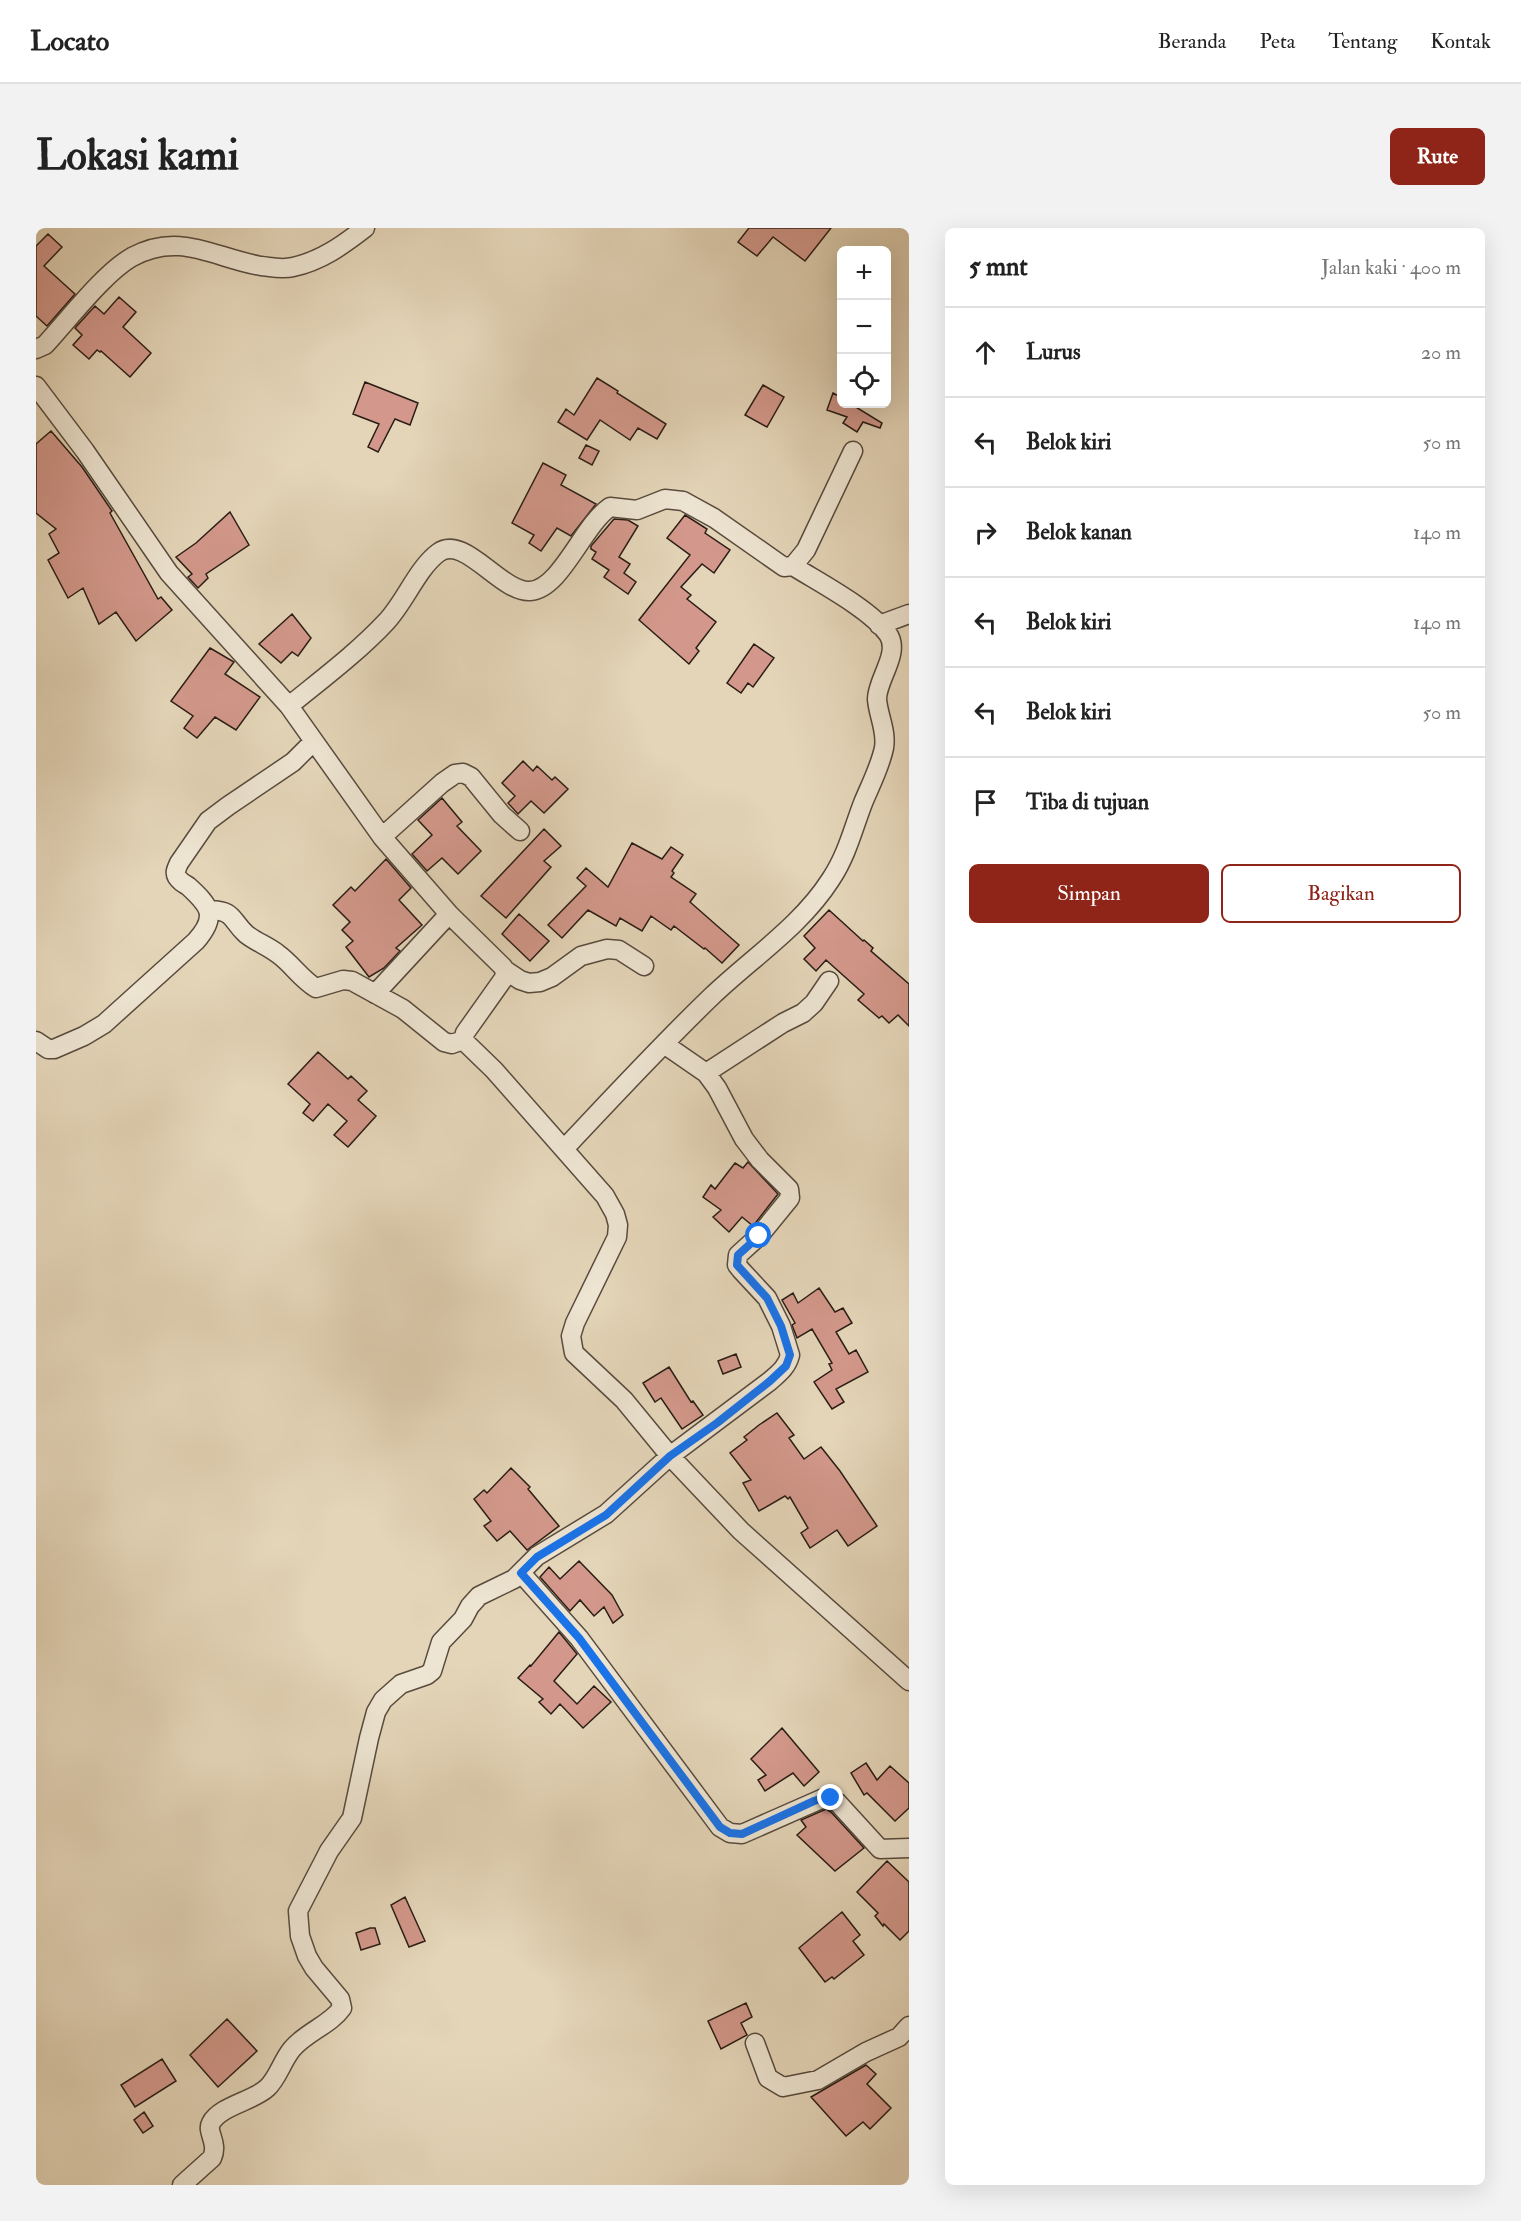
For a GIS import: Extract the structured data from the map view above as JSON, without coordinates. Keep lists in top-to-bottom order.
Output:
{
  "page": {
    "header": "Locato",
    "nav": [
      "Beranda",
      "Peta",
      "Tentang",
      "Kontak"
    ],
    "buttons": [
      "Rute",
      ["Simpan", "Bagikan"]
    ],
    "title": "Lokasi kami",
    "heading": ["5 mnt", "Jalan kaki · 400 m"],
    "map_buttons": ["+", "−"],
    "list": [
      ["Lurus", "20 m"],
      ["Belok kiri", "50 m"],
      ["Belok kanan", "140 m"],
      ["Belok kiri", "140 m"],
      ["Belok kiri", "50 m"],
      "Tiba di tujuan"
    ]
  }
}
